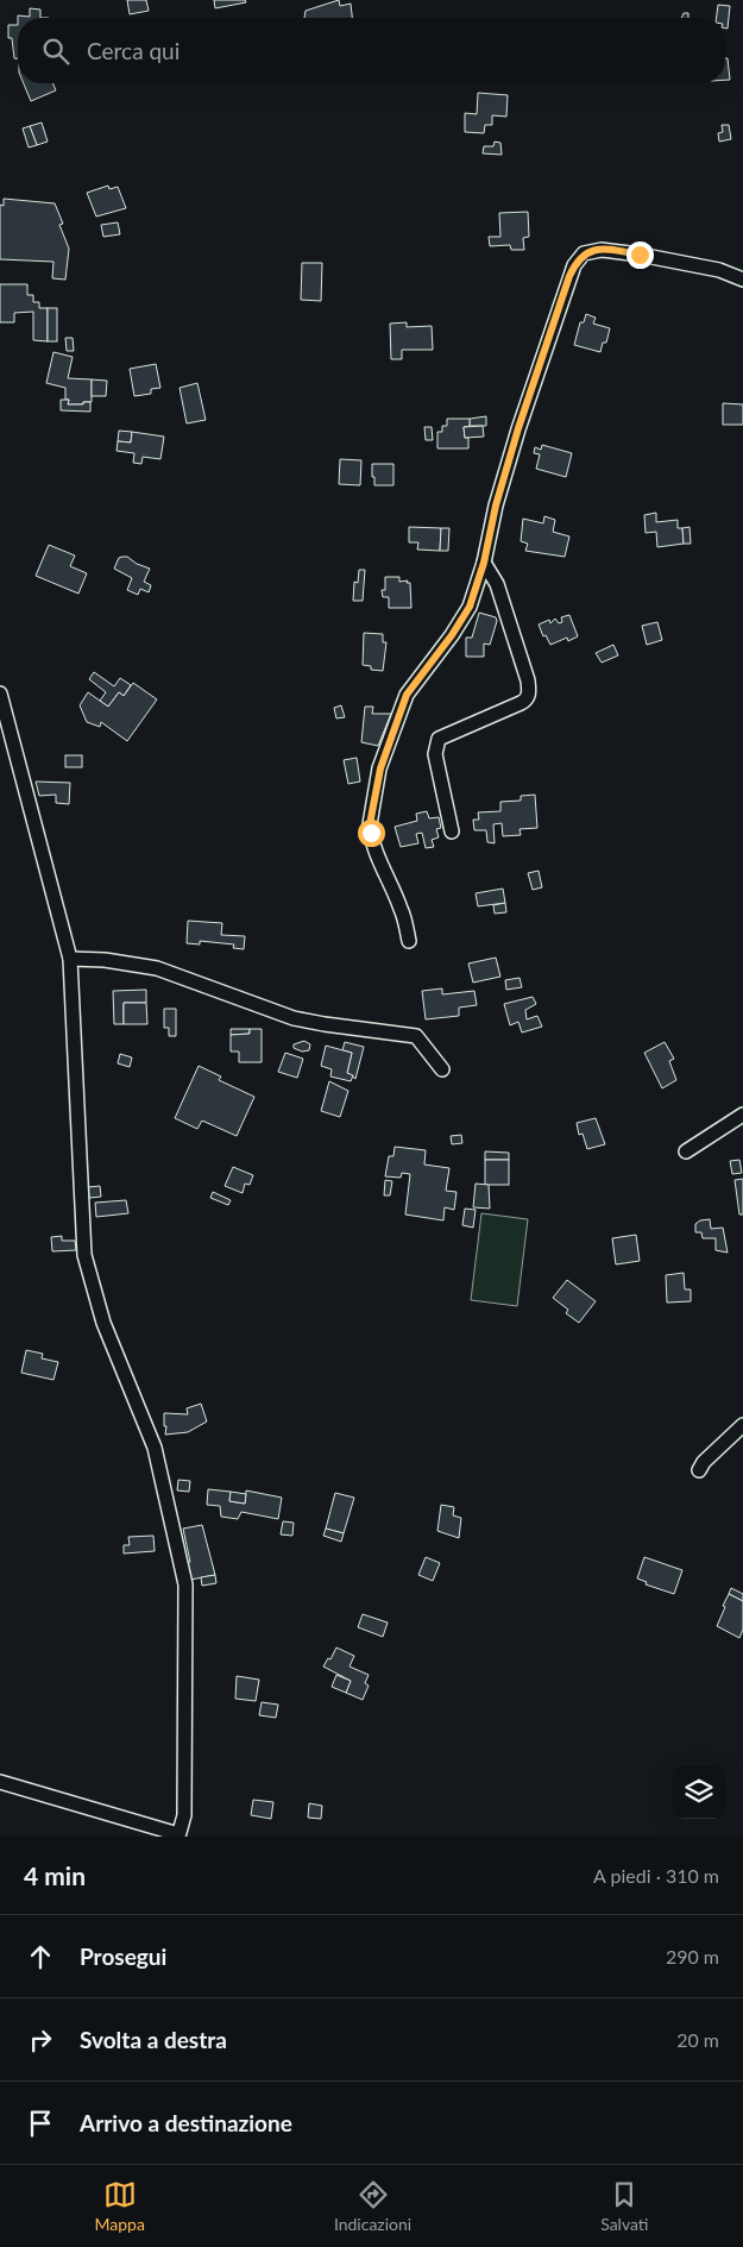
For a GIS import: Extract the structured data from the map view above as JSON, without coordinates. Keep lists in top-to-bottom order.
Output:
{
  "page": {
    "search": "Cerca qui",
    "heading": ["4 min", "A piedi · 310 m"],
    "list": [
      ["Prosegui", "290 m"],
      ["Svolta a destra", "20 m"],
      "Arrivo a destinazione"
    ],
    "nav": ["Mappa", "Indicazioni", "Salvati"]
  }
}
